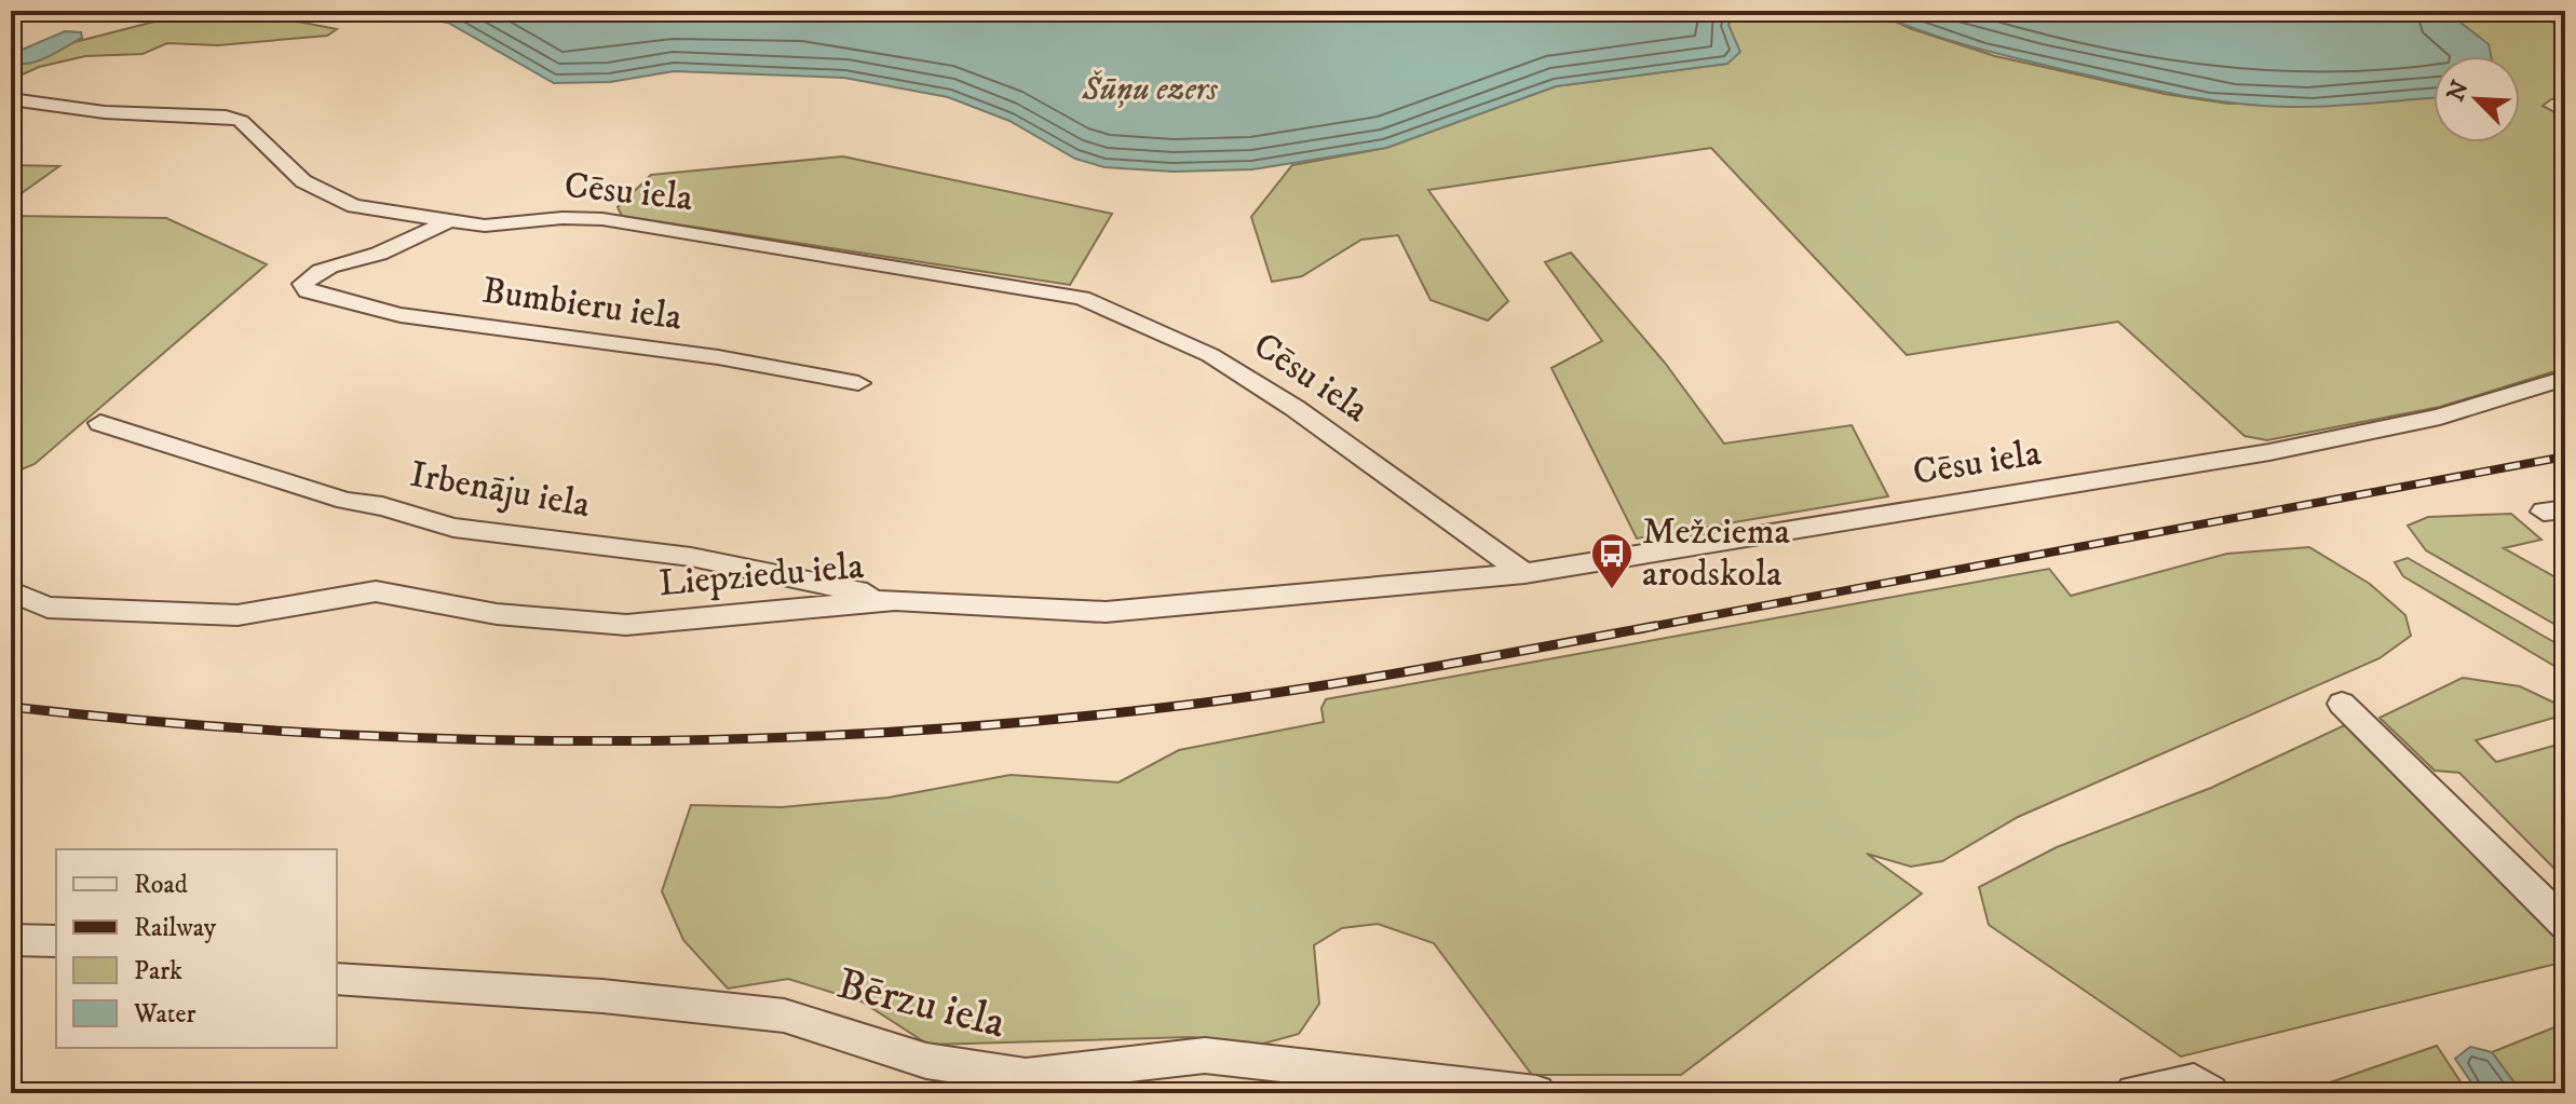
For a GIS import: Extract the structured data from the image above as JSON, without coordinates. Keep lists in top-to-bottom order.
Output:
{
  "streets": {
    "street": [
      "Cēsu iela",
      "Bumbieru iela",
      "Irbenāju iela",
      "Liepziedu iela",
      "Bērzu iela"
    ]
  },
  "crossings": [
    ["Cēsu iela", "Bumbieru iela"],
    ["Cēsu iela", "Liepziedu iela"],
    ["Irbenāju iela", "Liepziedu iela"]
  ],
  "water": ["Šūņu ezers"],
  "places": {
    "bus stop": ["Mežciema arodskola"]
  },
  "legend": [
    "Road",
    "Railway",
    "Park",
    "Water"
  ],
  "north": "top left"
}
